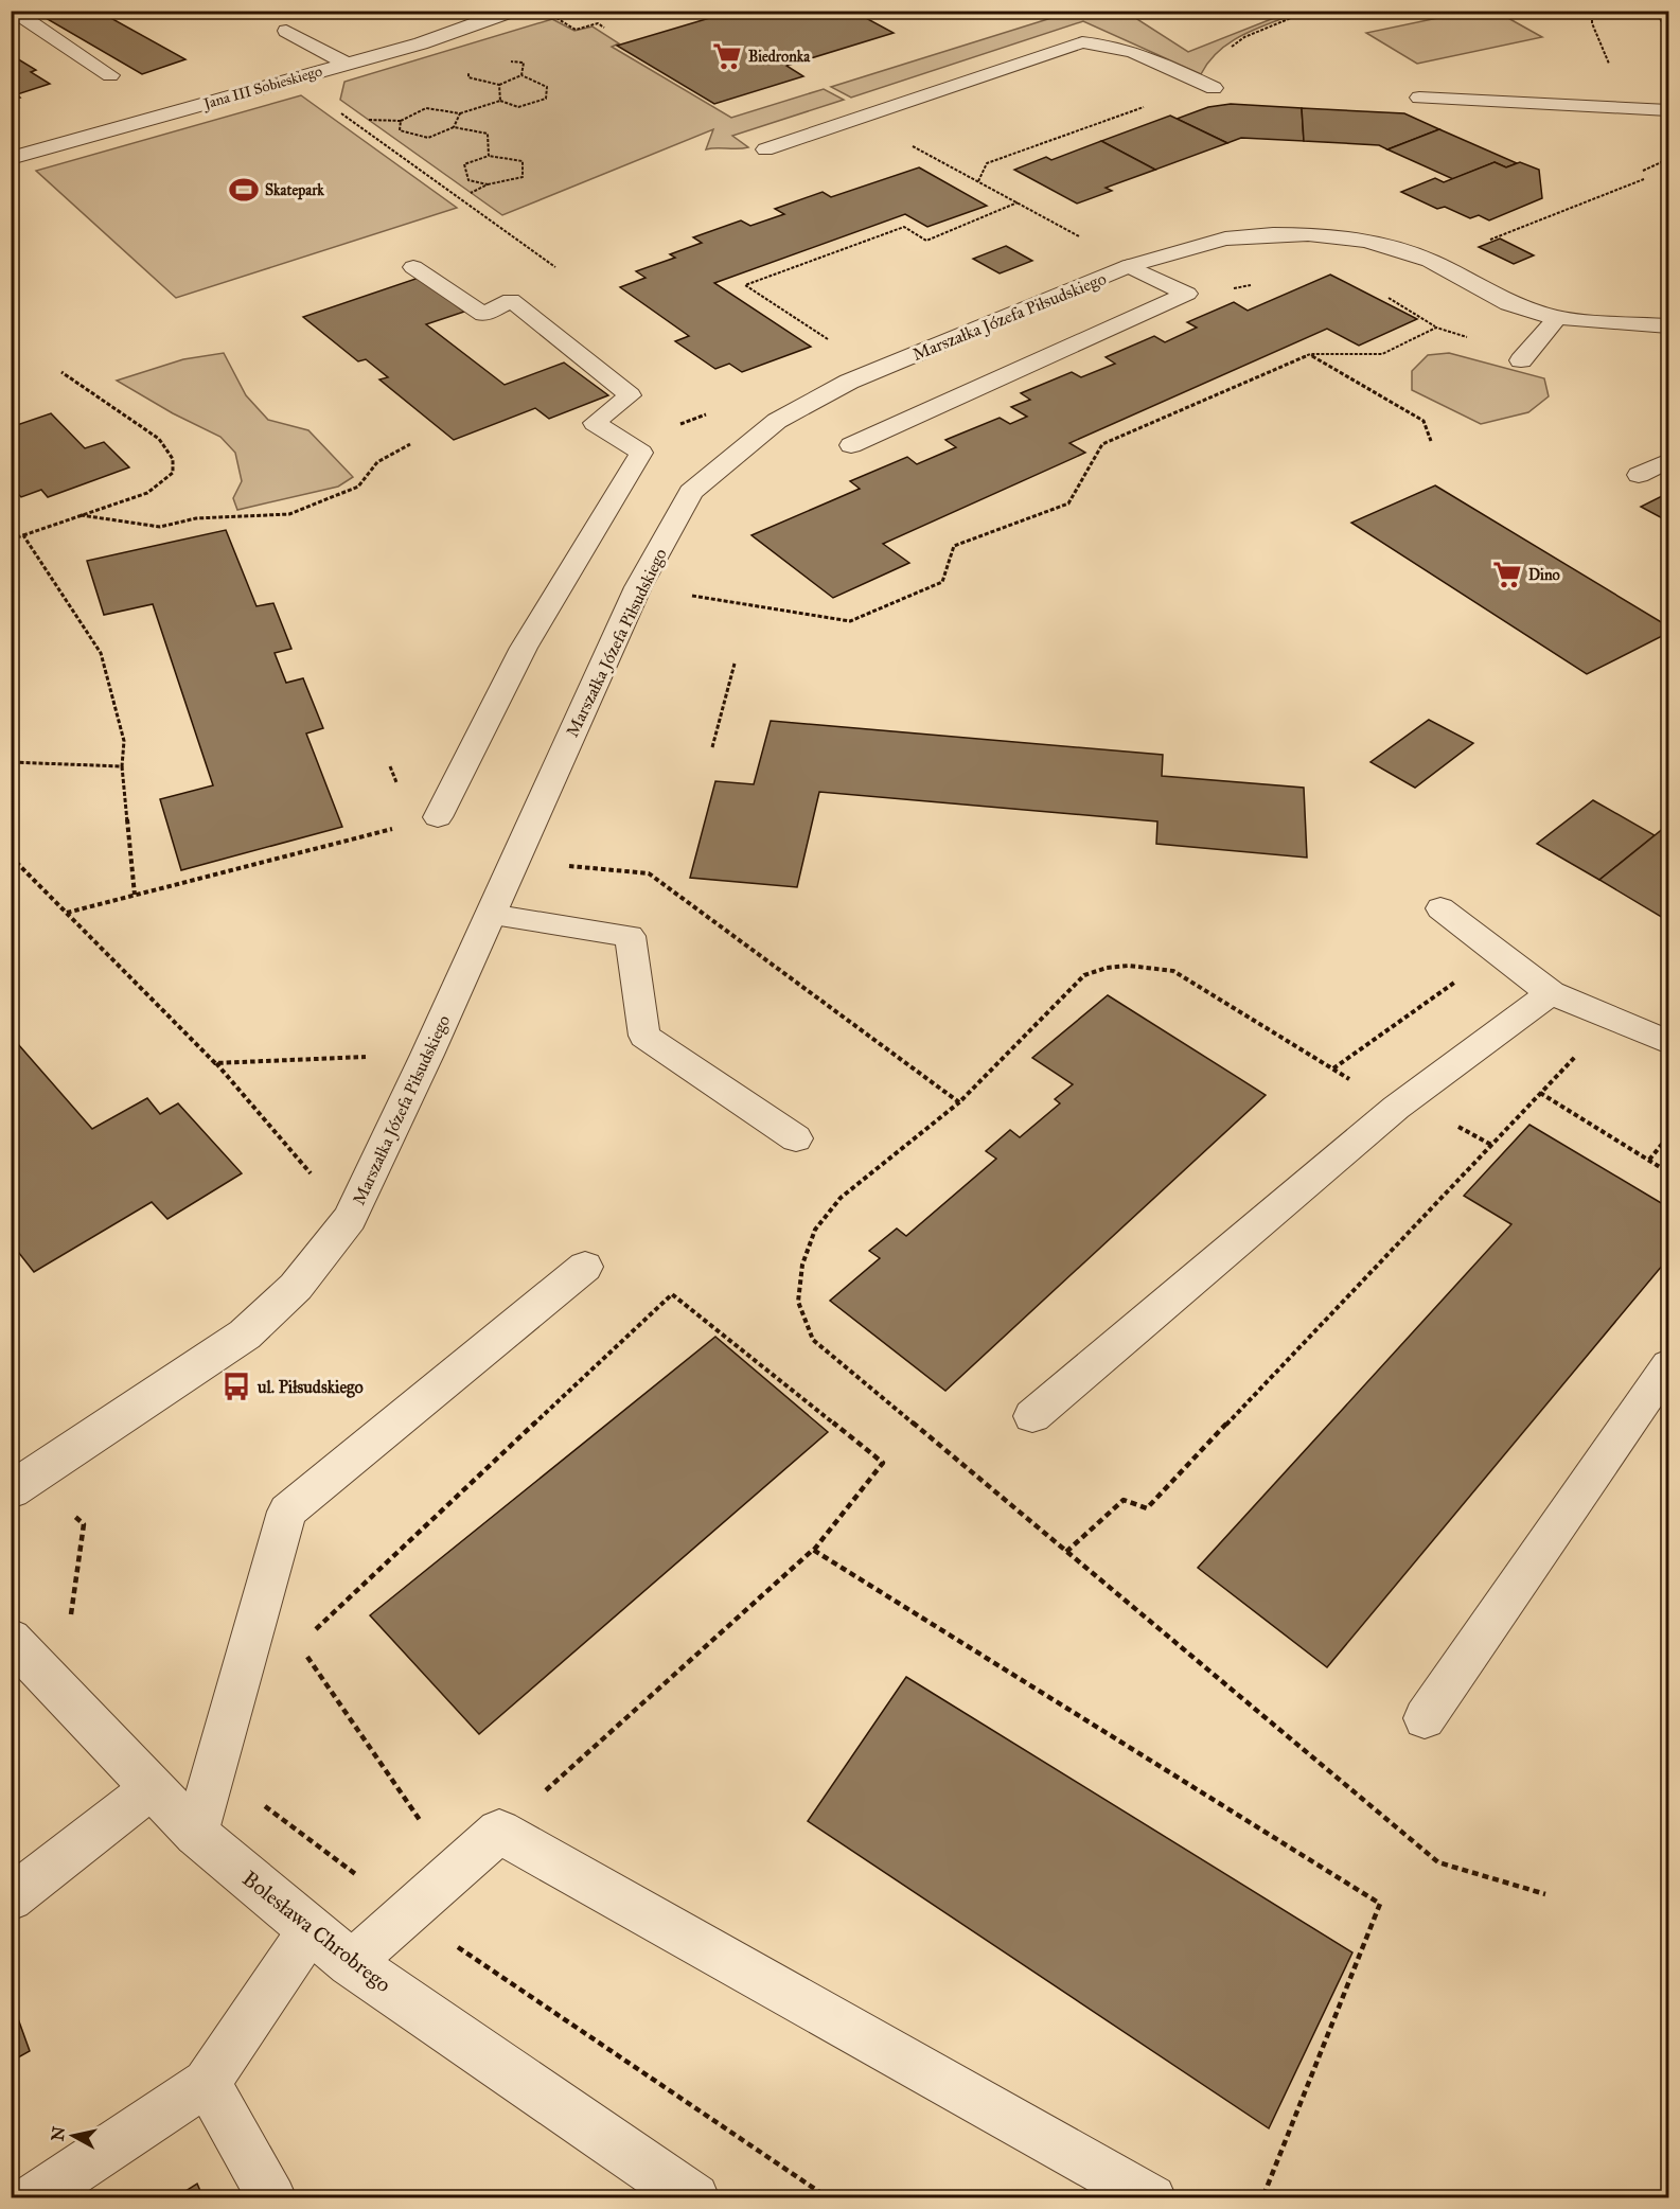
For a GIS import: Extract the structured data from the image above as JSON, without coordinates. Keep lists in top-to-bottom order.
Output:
{
  "streets": {
    "street": ["Jana III Sobieskiego", "Marszałka Józefa Piłsudskiego", "Bolesława Chrobrego"]
  },
  "places": {
    "supermarket": ["Biedronka", "Dino"],
    "sports": ["Skatepark"],
    "bus stop": ["ul. Piłsudskiego"]
  },
  "north": "left"
}
